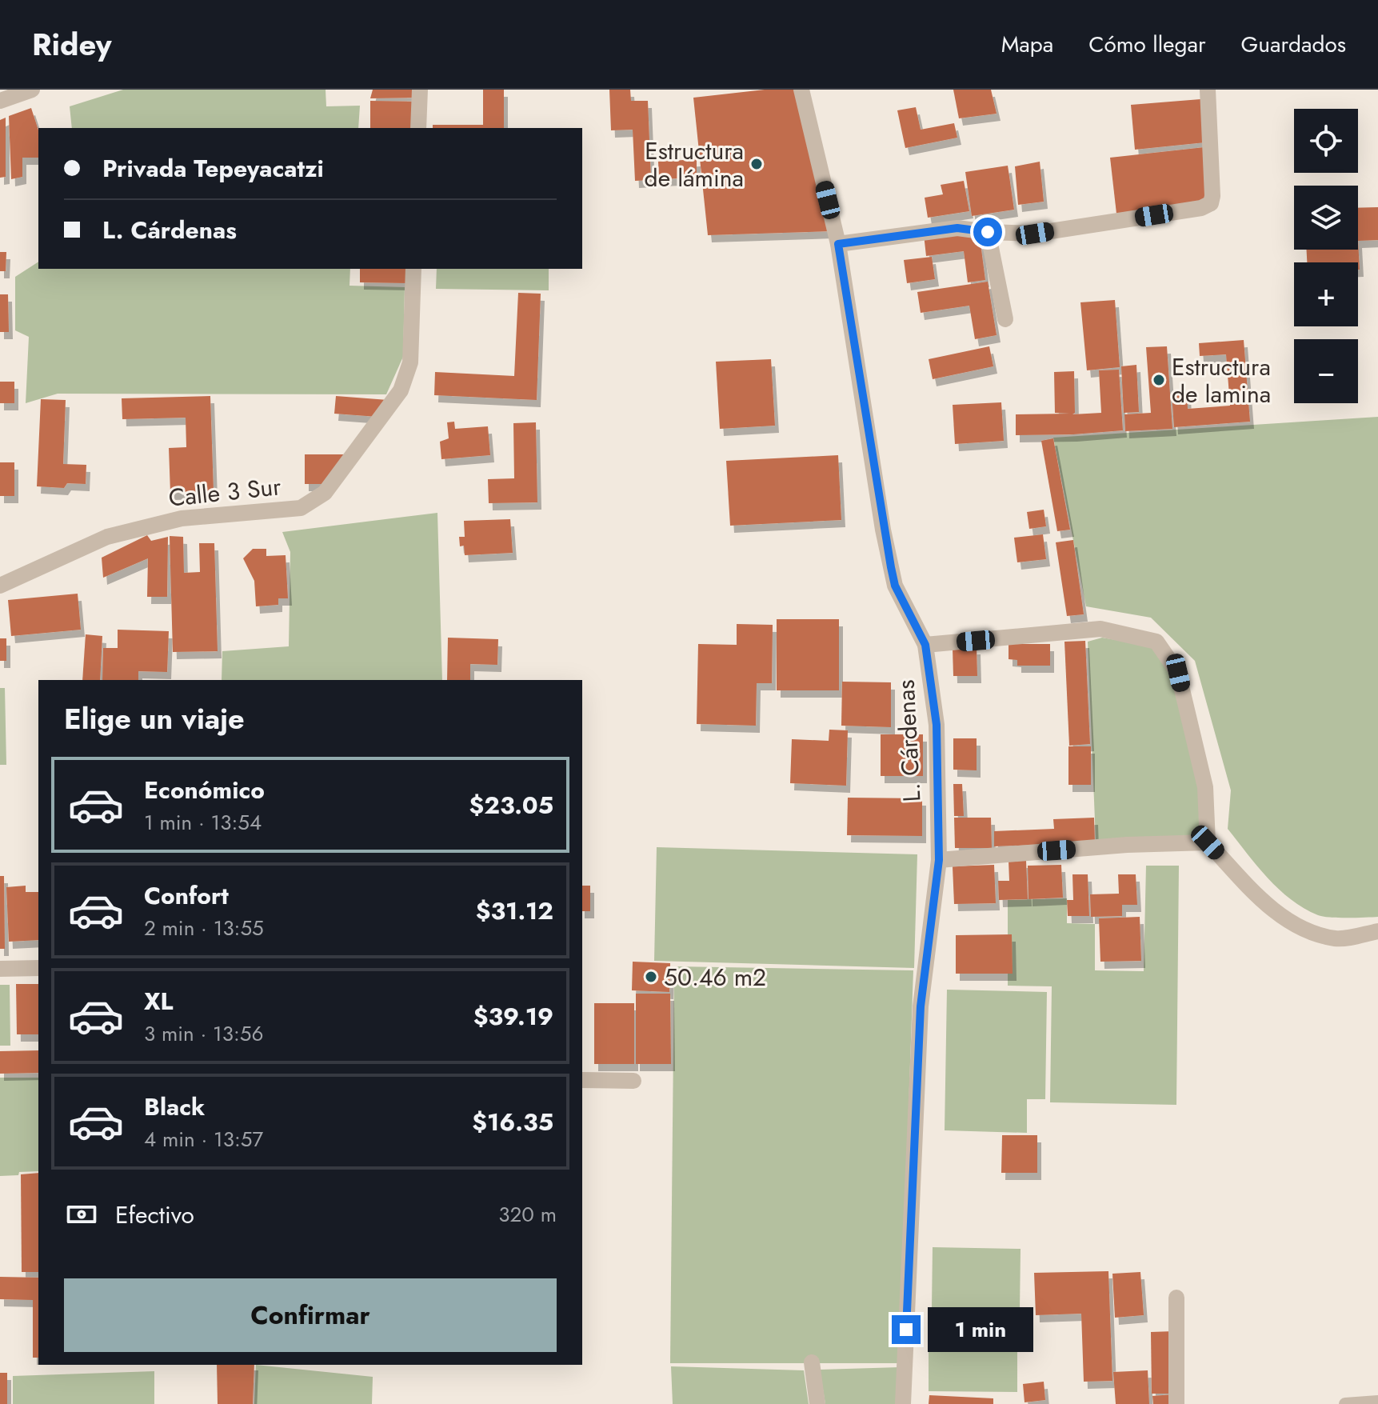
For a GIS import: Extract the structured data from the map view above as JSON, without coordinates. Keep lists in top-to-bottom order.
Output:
{
  "streets": {
    "street": ["Calle 3 Sur", "L. Cárdenas"]
  },
  "places": ["Estructura de lámina", "Estructura de lamina", "50.46 m2"],
  "page": {
    "header": "Ridey",
    "nav": ["Mapa", "Cómo llegar", "Guardados"],
    "map_buttons": ["+", "−"],
    "banner": ["Privada Tepeyacatzi", "L. Cárdenas"],
    "heading": "Elige un viaje",
    "list": [
      {
        "name": "Económico",
        "note": "1 min · 13:54",
        "value": "$23.05"
      },
      {
        "name": "Confort",
        "note": "2 min · 13:55",
        "value": "$31.12"
      },
      {
        "name": "XL",
        "note": "3 min · 13:56",
        "value": "$39.19"
      },
      {
        "name": "Black",
        "note": "4 min · 13:57",
        "value": "$16.35"
      }
    ],
    "pay": ["Efectivo", "320 m"],
    "buttons": "Confirmar",
    "bubble": "1 min"
  }
}
